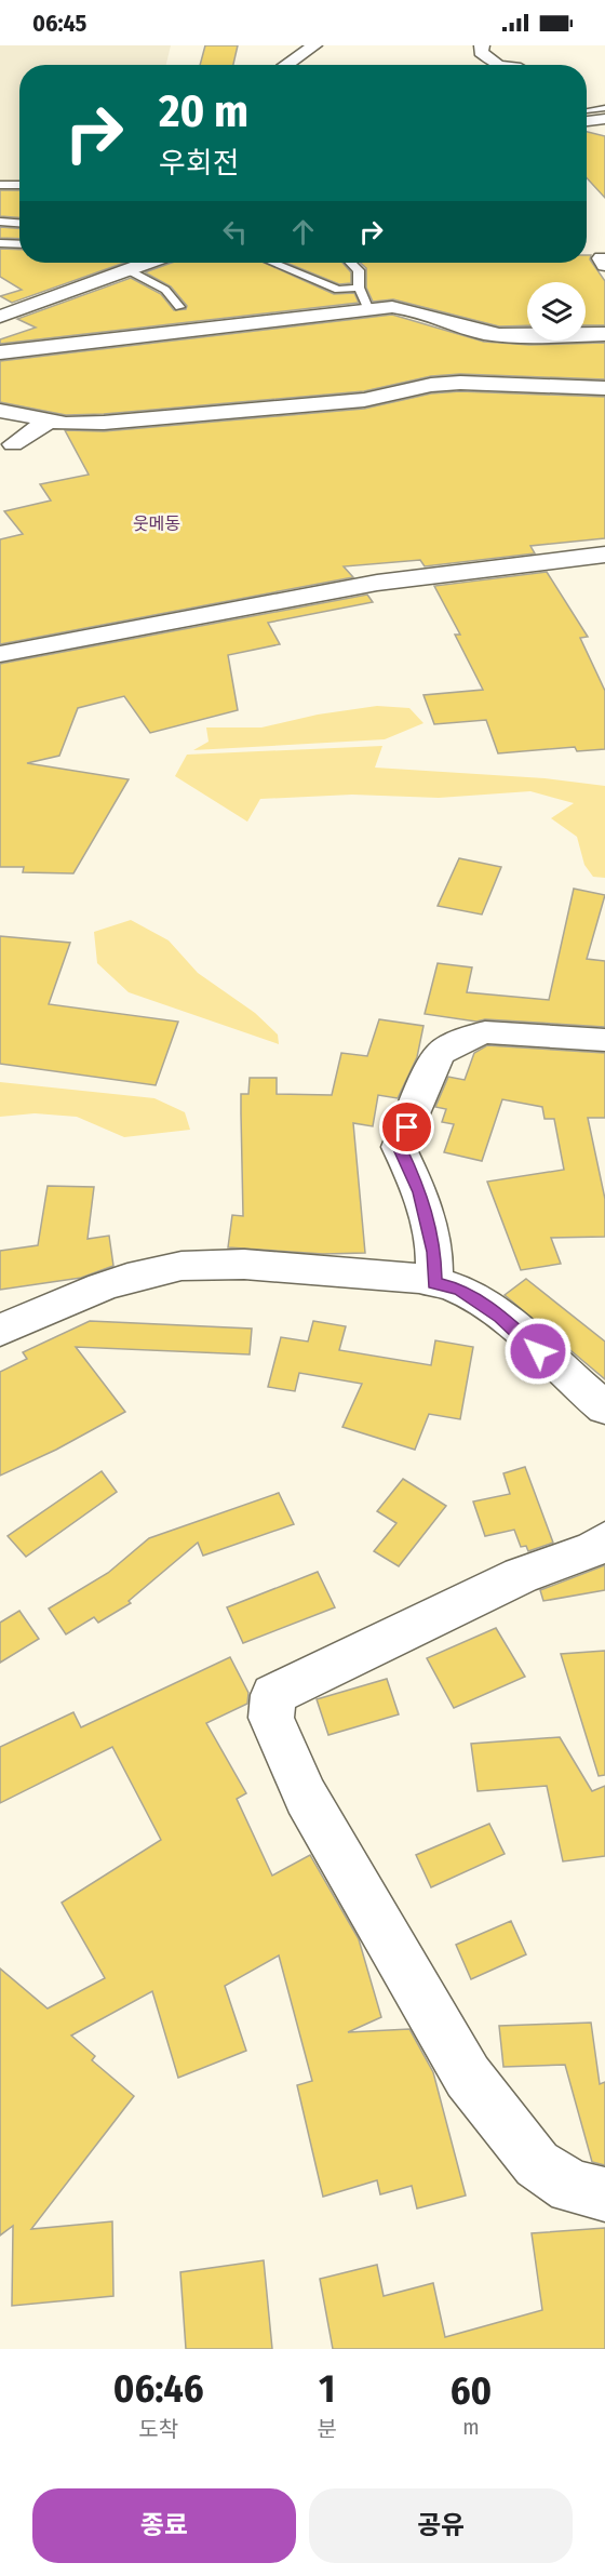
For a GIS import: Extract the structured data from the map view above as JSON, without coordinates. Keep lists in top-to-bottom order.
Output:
{
  "districts": ["웃메동"],
  "page": {
    "status": "06:45",
    "turn": ["20 m", "우회전"],
    "eta": [
      "06:46",
      "도착",
      "1",
      "분",
      "60",
      "m"
    ],
    "buttons": ["종료", "공유"]
  }
}
